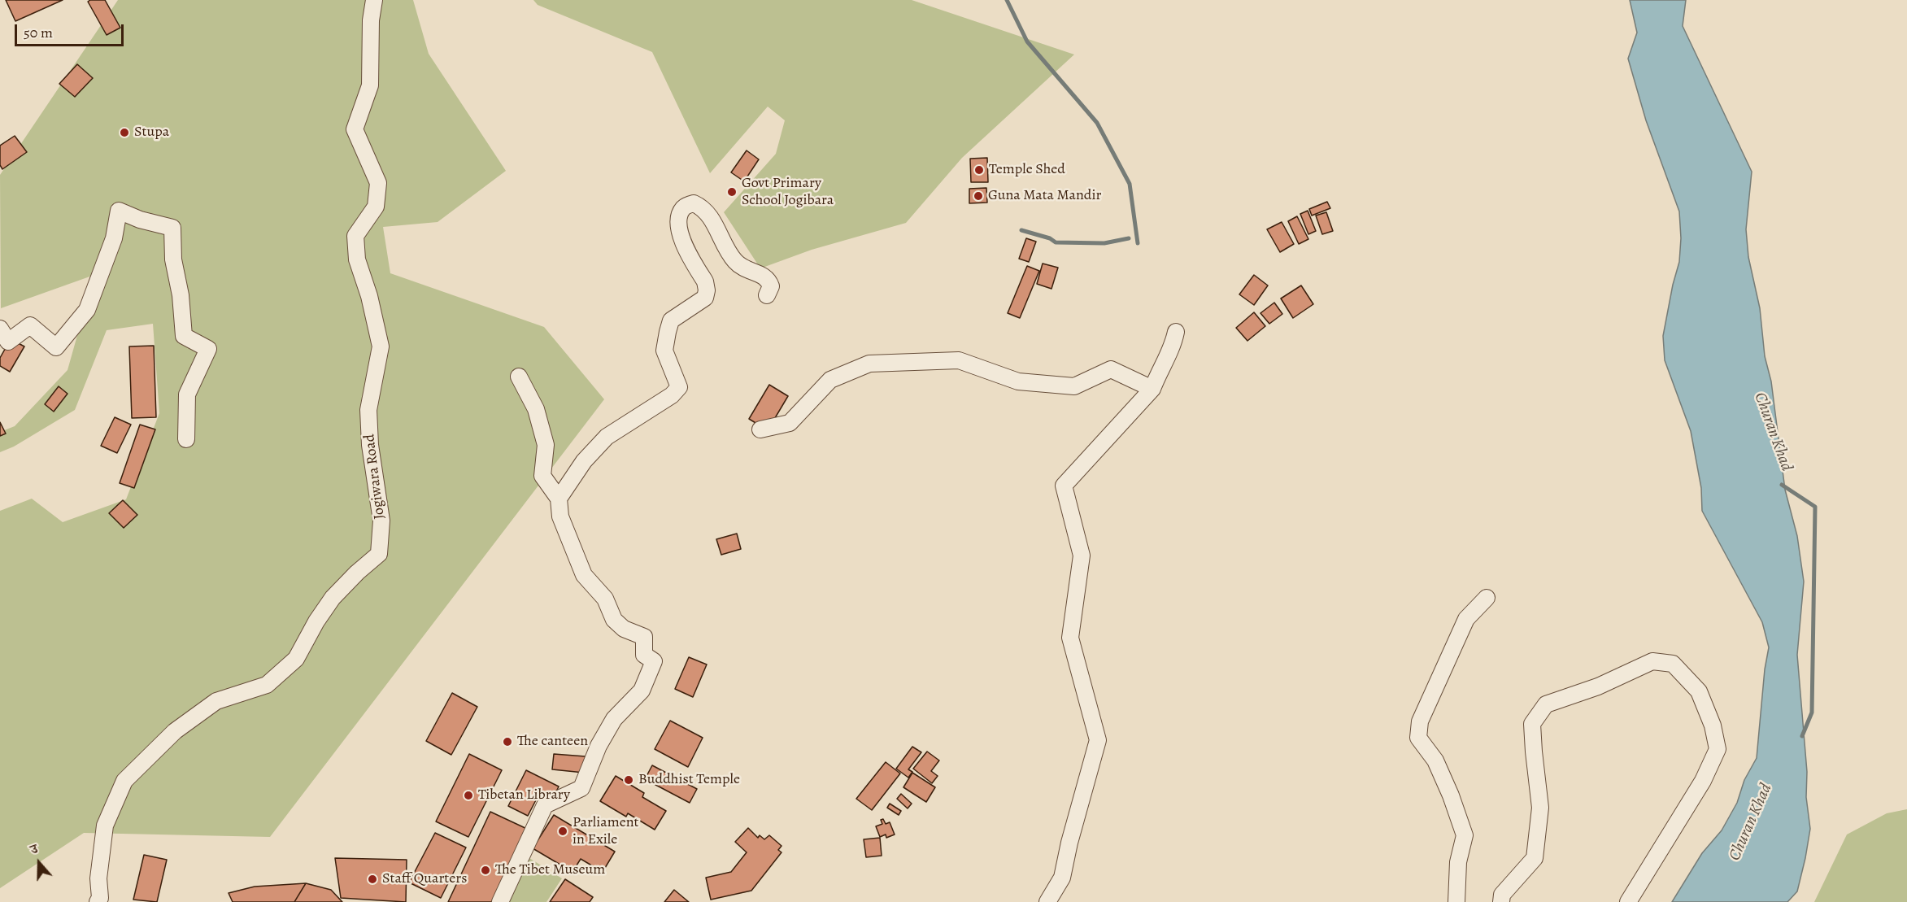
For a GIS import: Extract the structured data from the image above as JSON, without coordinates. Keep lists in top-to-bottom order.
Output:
{
  "streets": {
    "street": ["Jogiwara Road"]
  },
  "water": ["Churan Khad"],
  "places": [
    "Stupa",
    "Temple Shed",
    "Govt Primary School Jogibara",
    "Guna Mata Mandir",
    "The canteen",
    "Buddhist Temple",
    "Tibetan Library",
    "Parliament in Exile",
    "The Tibet Museum",
    "Staff Quarters"
  ],
  "scale_bar": "50 m",
  "north": "top"
}
